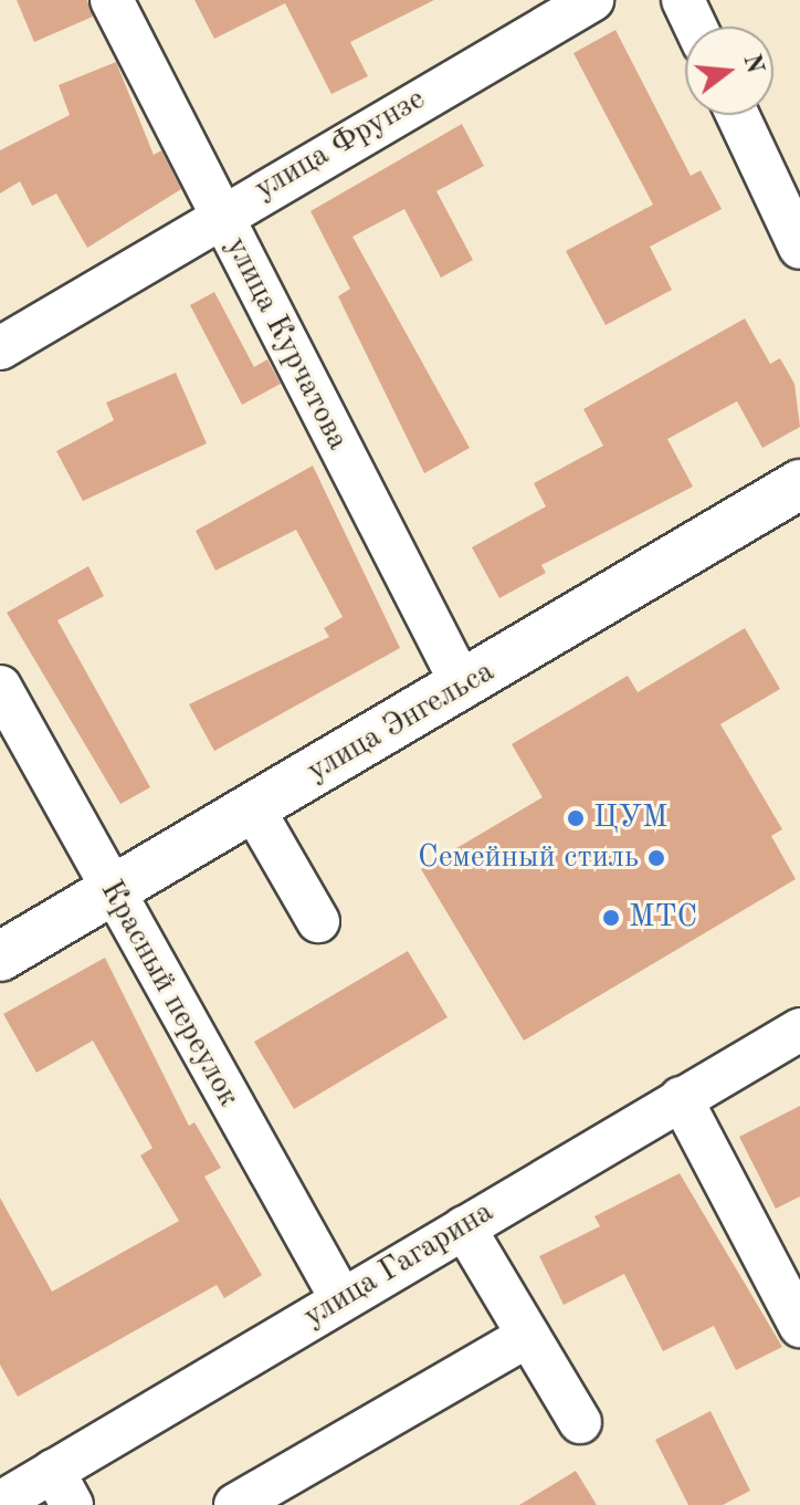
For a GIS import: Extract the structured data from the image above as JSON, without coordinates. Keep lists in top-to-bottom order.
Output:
{
  "streets": {
    "main road": ["улица Энгельса"],
    "street": [
      "улица Фрунзе",
      "улица Курчатова",
      "Красный переулок",
      "улица Гагарина"
    ]
  },
  "crossings": [
    ["улица Фрунзе", "улица Курчатова"],
    ["улица Курчатова", "улица Энгельса"],
    ["улица Энгельса", "Красный переулок"],
    ["Красный переулок", "улица Гагарина"]
  ],
  "places": ["ЦУМ", "Семейный стиль", "МТС"],
  "north": "right"
}
